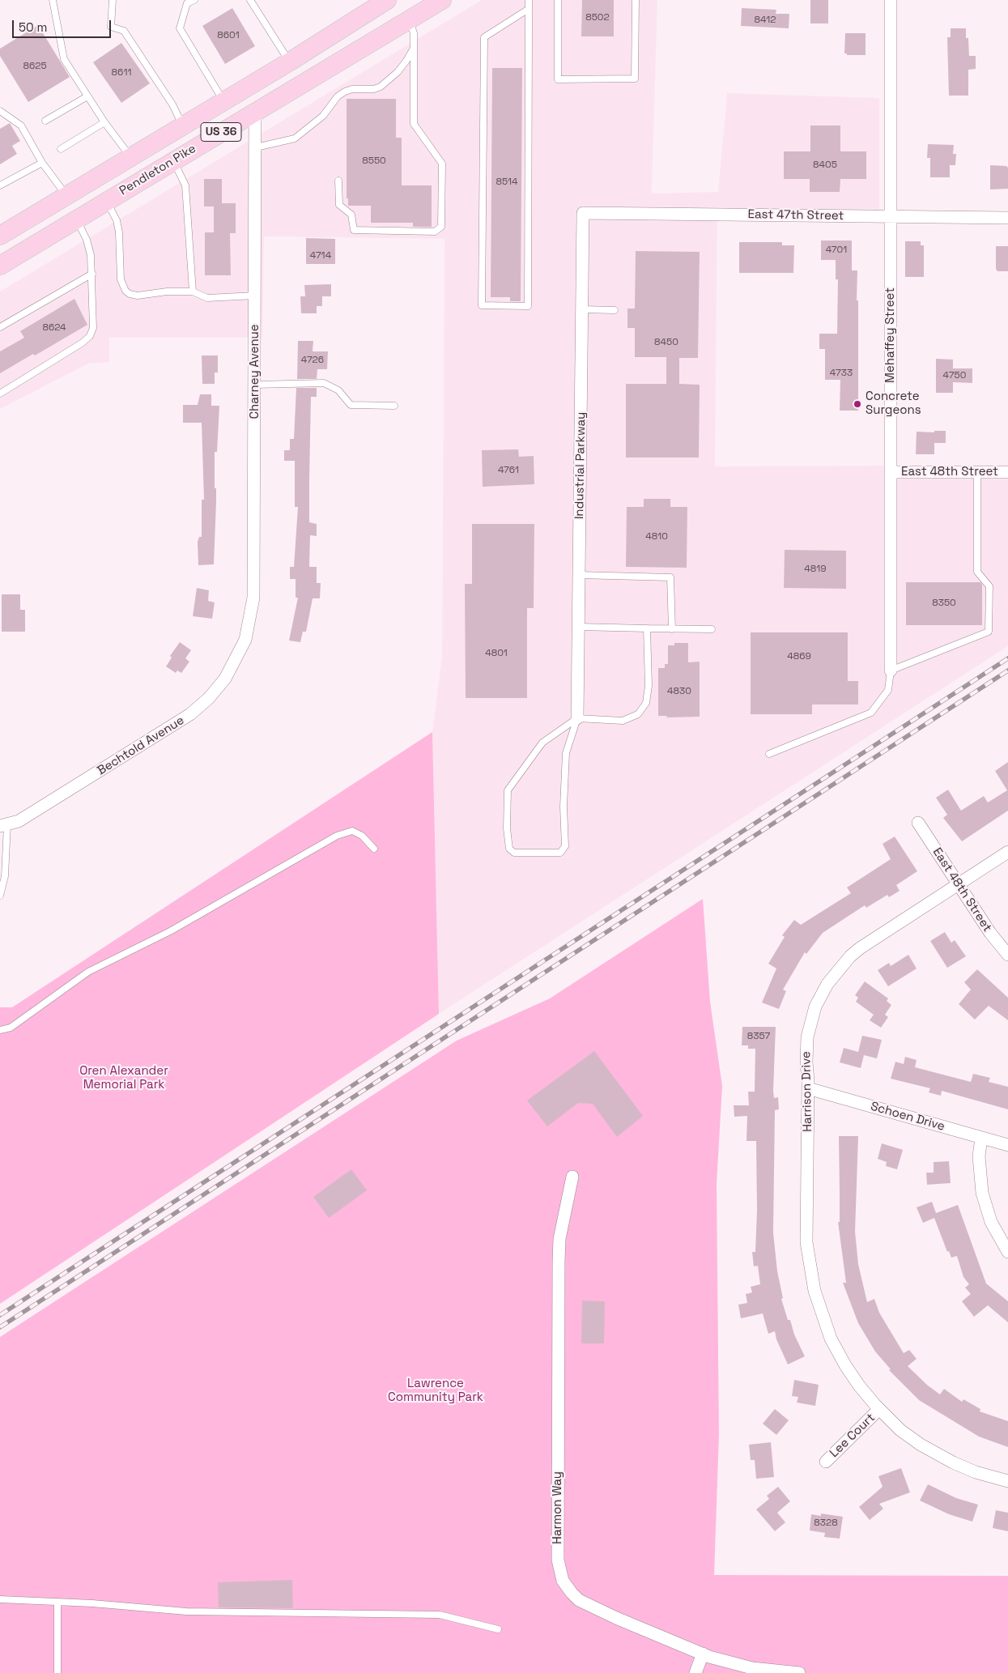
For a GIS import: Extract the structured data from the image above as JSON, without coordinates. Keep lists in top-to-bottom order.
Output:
{
  "streets": {
    "main road": ["US 36", "Pendleton Pike"],
    "street": [
      "East 47th Street",
      "Mehaffey Street",
      "Charney Avenue",
      "Industrial Parkway",
      "East 48th Street",
      "Bechtold Avenue",
      "Harrison Drive",
      "Schoen Drive",
      "Lee Court",
      "Harmon Way"
    ]
  },
  "crossings": [
    ["Pendleton Pike", "Charney Avenue"],
    ["East 47th Street", "Mehaffey Street"],
    ["East 47th Street", "Industrial Parkway"],
    ["Mehaffey Street", "East 48th Street"],
    ["Charney Avenue", "Bechtold Avenue"],
    ["East 48th Street", "Harrison Drive"],
    ["Harrison Drive", "Schoen Drive"],
    ["Harrison Drive", "Lee Court"]
  ],
  "parks": ["Oren Alexander Memorial Park", "Lawrence Community Park"],
  "places": ["Concrete Surgeons"],
  "house_numbers": [
    "8502",
    "8412",
    "8601",
    "8625",
    "8611",
    "8550",
    "8405",
    "8514",
    "4701",
    "4714",
    "8624",
    "8450",
    "4726",
    "4733",
    "4750",
    "4761",
    "4810",
    "4819",
    "8350",
    "4801",
    "4869",
    "4830",
    "8357",
    "8328"
  ],
  "scale_bar": "50 m"
}
